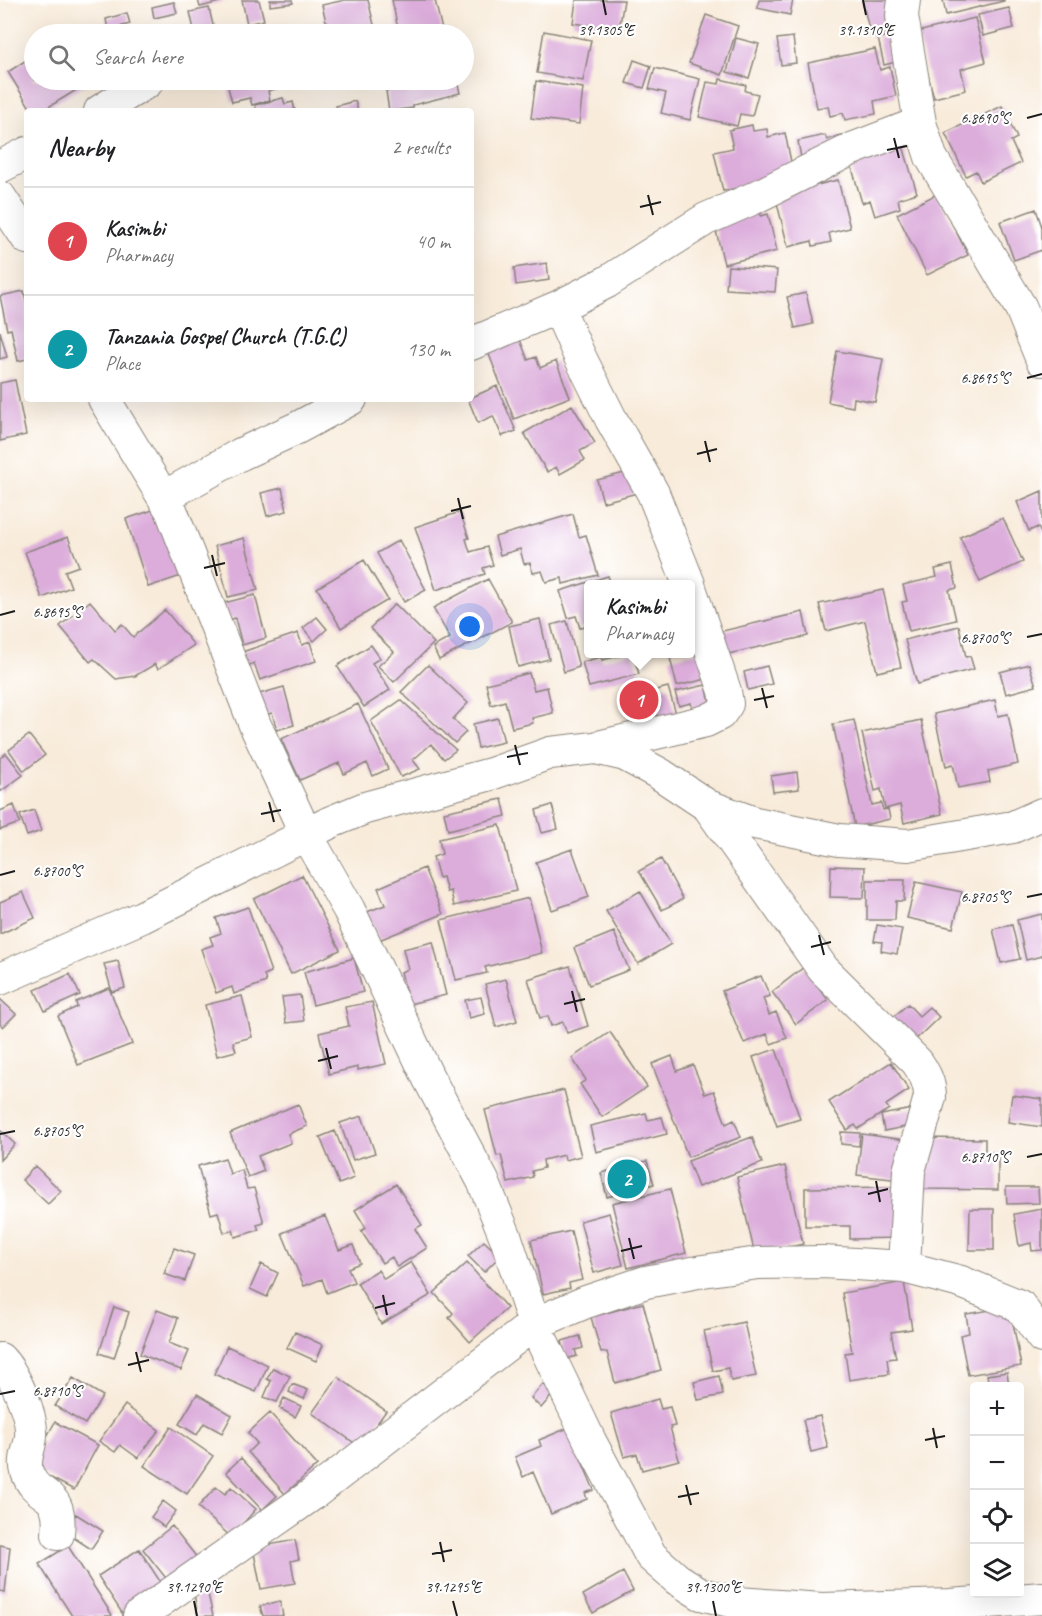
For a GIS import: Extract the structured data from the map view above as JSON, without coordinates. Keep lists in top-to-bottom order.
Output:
{
  "page": {
    "search": "Search here",
    "heading": ["Nearby", "2 results"],
    "list": [
      {
        "mark": "1",
        "name": "Kasimbi",
        "note": "Pharmacy",
        "value": "40 m"
      },
      {
        "mark": "2",
        "name": "Tanzania Gospel Church (T.G.C)",
        "note": "Place",
        "value": "130 m"
      }
    ],
    "popup": ["Kasimbi", "Pharmacy"],
    "pins": ["1", "2"],
    "map_buttons": ["+", "−"]
  },
  "coordinates": [
    "39.1305°E",
    "39.1310°E",
    "6.8690°S",
    "6.8695°S",
    "6.8700°S",
    "6.8705°S",
    "6.8710°S",
    "39.1290°E",
    "39.1295°E",
    "39.1300°E"
  ]
}
